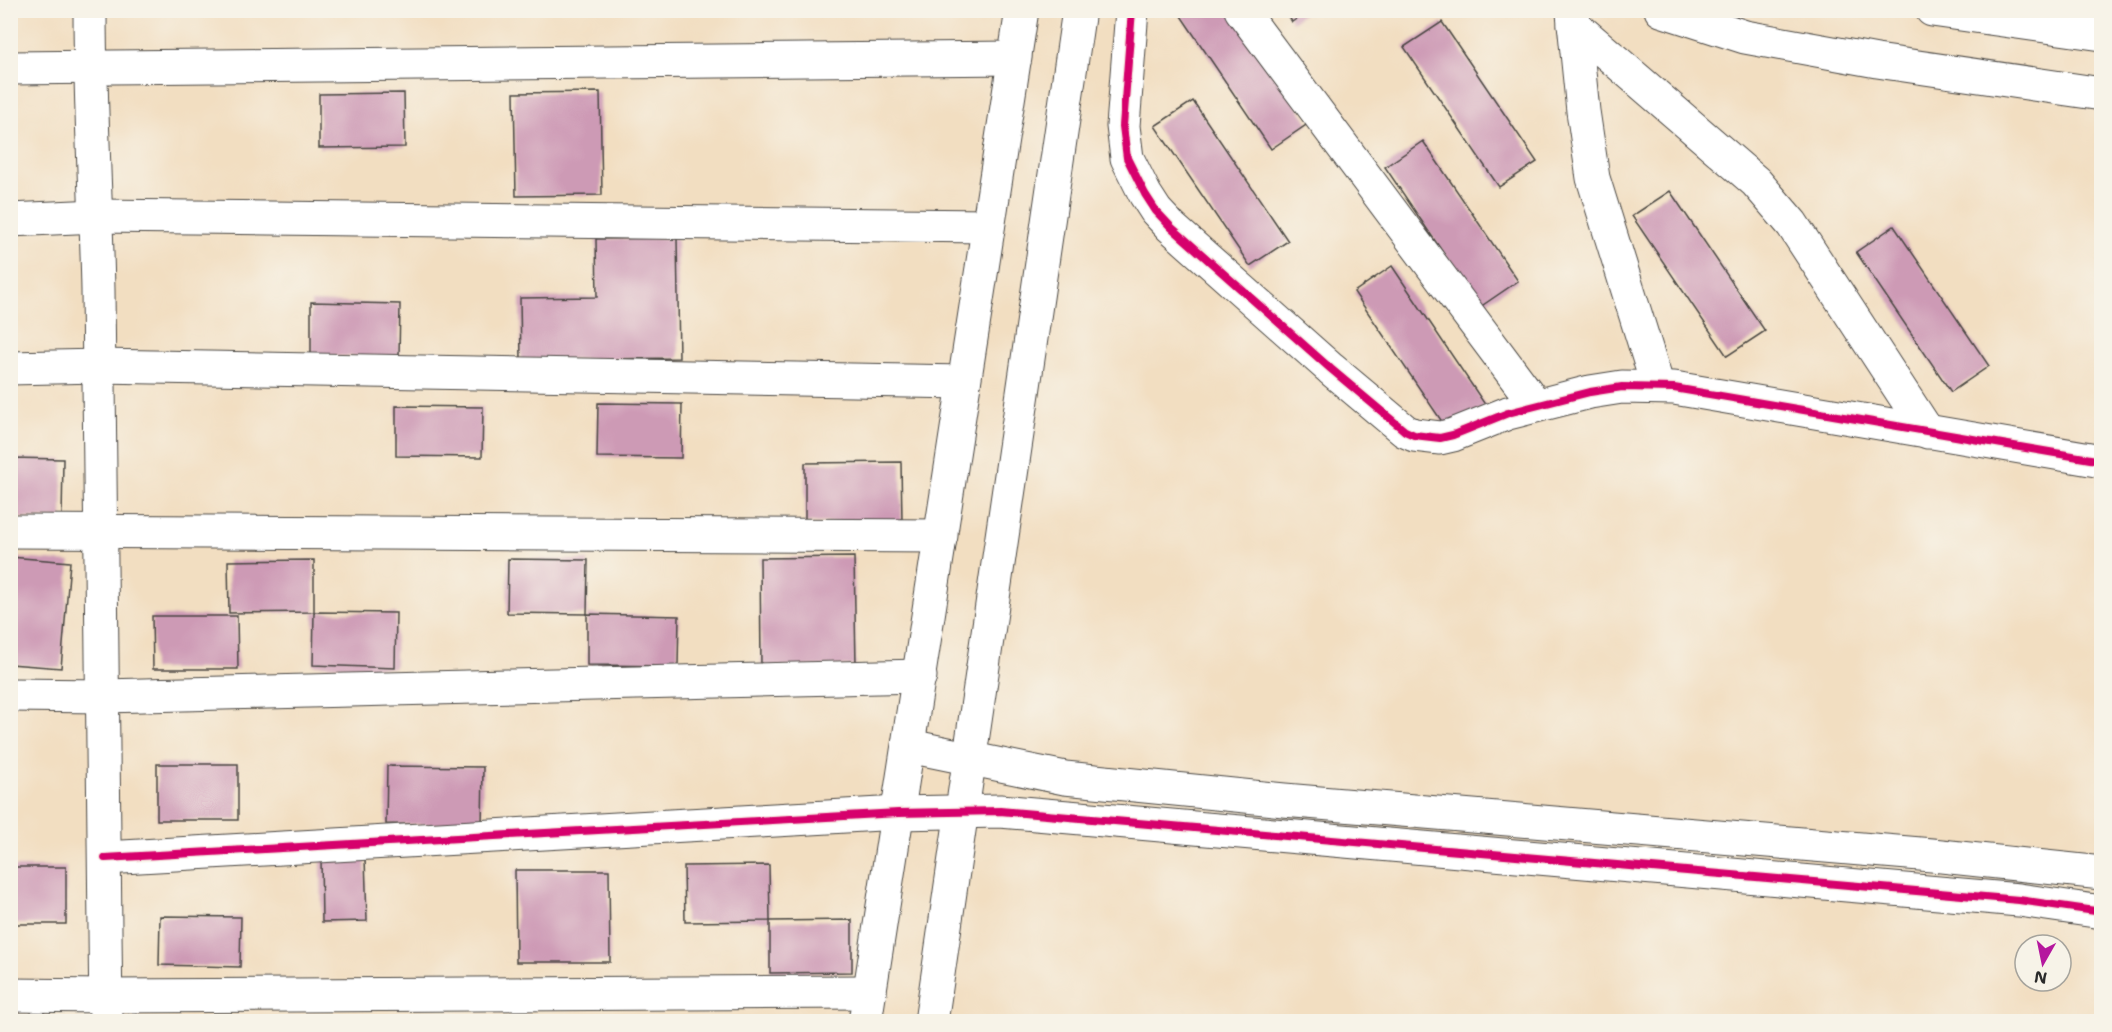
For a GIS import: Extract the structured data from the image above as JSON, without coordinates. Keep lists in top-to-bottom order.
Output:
{
  "north": "bottom"
}
